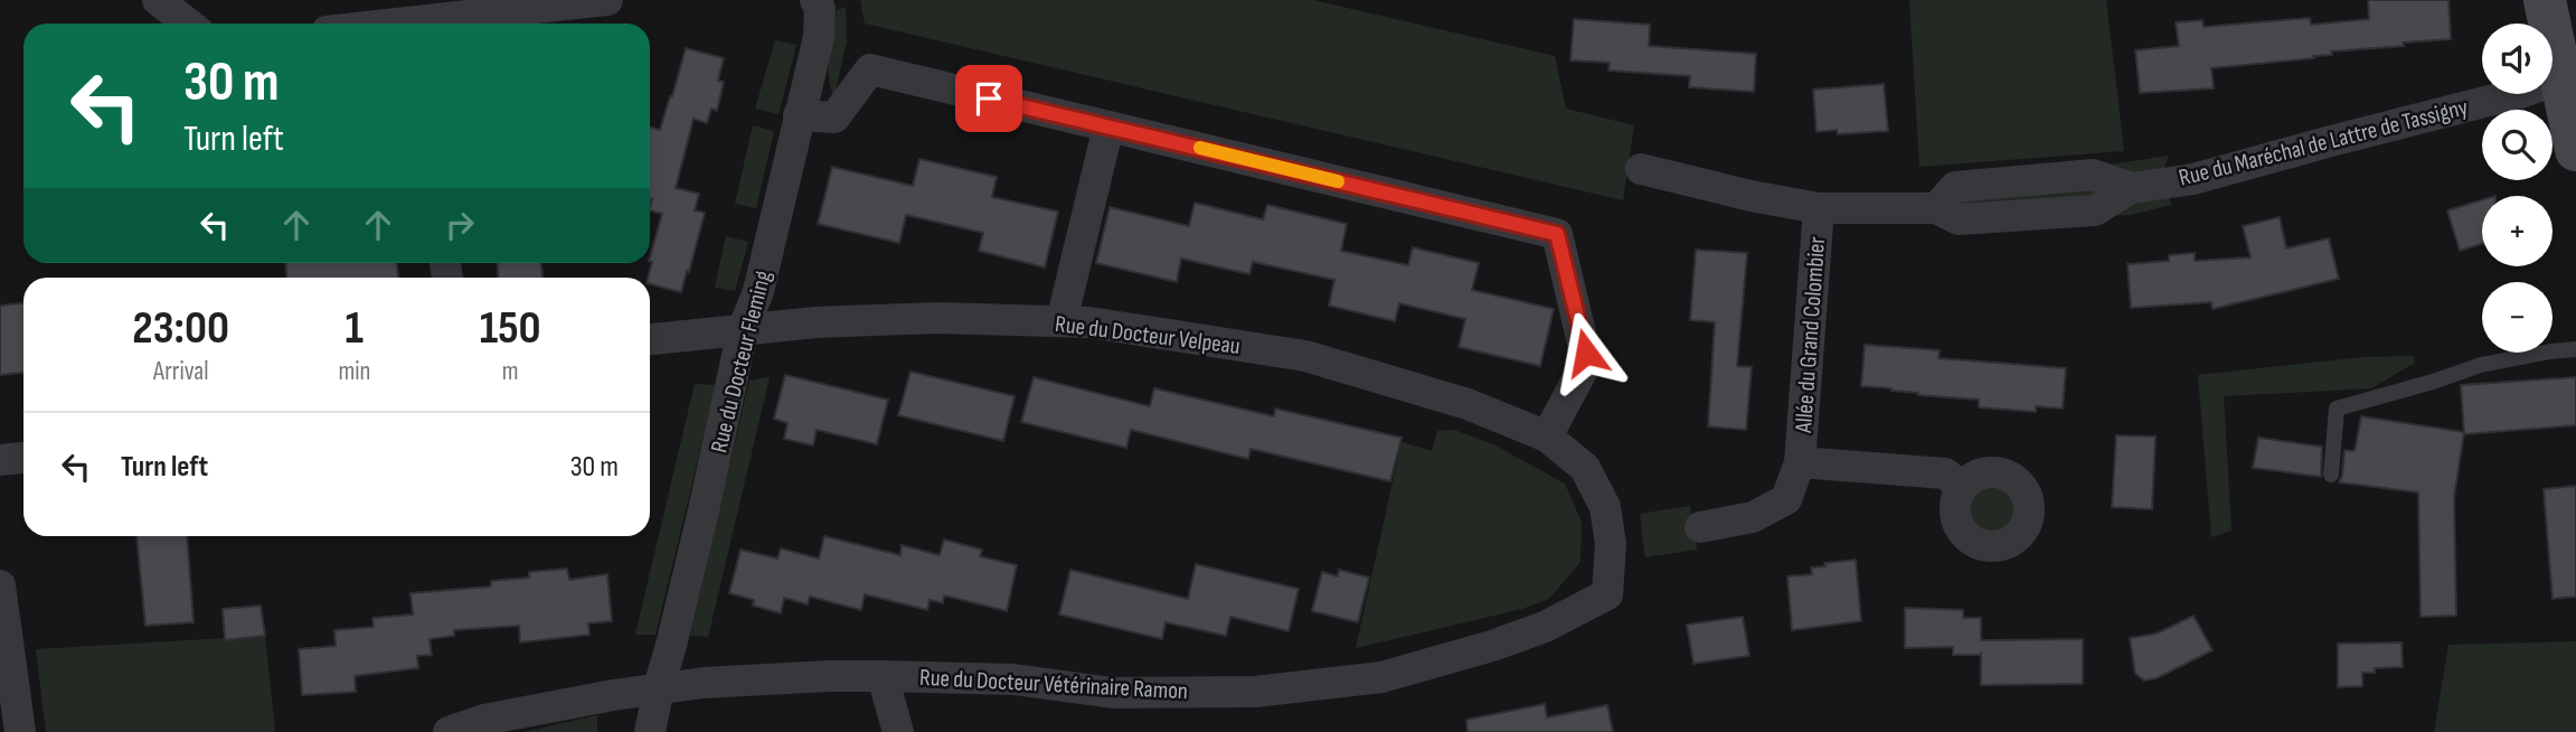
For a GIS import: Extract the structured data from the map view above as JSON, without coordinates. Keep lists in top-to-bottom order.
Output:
{
  "streets": {
    "street": [
      "Rue du Maréchal de Lattre de Tassigny",
      "Rue du Docteur Velpeau",
      "Allée du Grand Colombier",
      "Rue du Docteur Fleming",
      "Rue du Docteur Vétérinaire Ramon"
    ]
  },
  "crossings": [
    ["Rue du Maréchal de Lattre de Tassigny", "Allée du Grand Colombier"],
    ["Rue du Docteur Velpeau", "Rue du Docteur Fleming"],
    ["Rue du Docteur Velpeau", "Rue du Docteur Vétérinaire Ramon"],
    ["Rue du Docteur Fleming", "Rue du Docteur Vétérinaire Ramon"]
  ],
  "page": {
    "map_buttons": ["+", "−"],
    "turn": ["30 m", "Turn left"],
    "eta": [
      "23:00",
      "Arrival",
      "1",
      "min",
      "150",
      "m"
    ],
    "list": [
      {
        "name": "Turn left",
        "value": "30 m"
      }
    ]
  }
}
